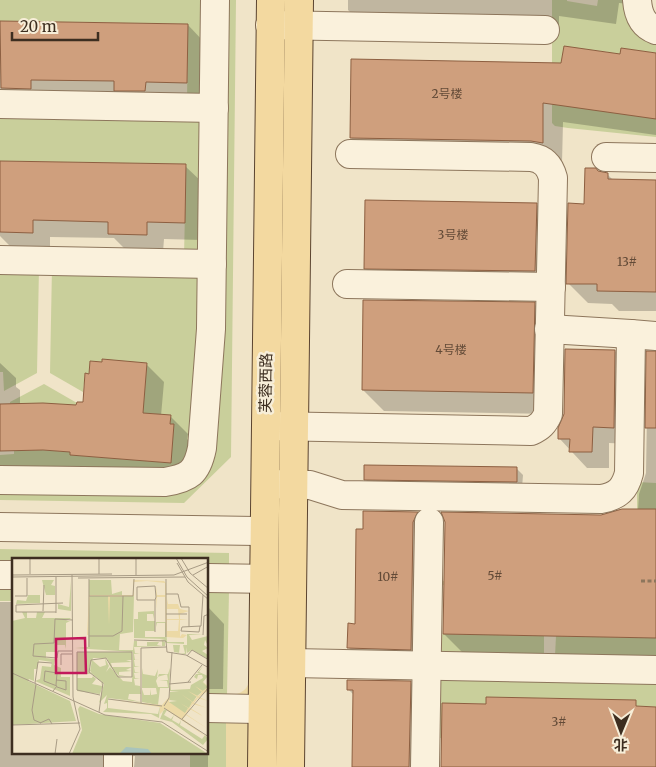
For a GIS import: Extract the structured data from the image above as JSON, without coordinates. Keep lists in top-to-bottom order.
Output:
{
  "streets": {
    "main road": ["芙蓉西路"]
  },
  "house_numbers": [
    "2号楼",
    "3号楼",
    "13#",
    "4号楼",
    "5#",
    "10#",
    "3#"
  ],
  "scale_bar": "20 m",
  "north": "bottom"
}
